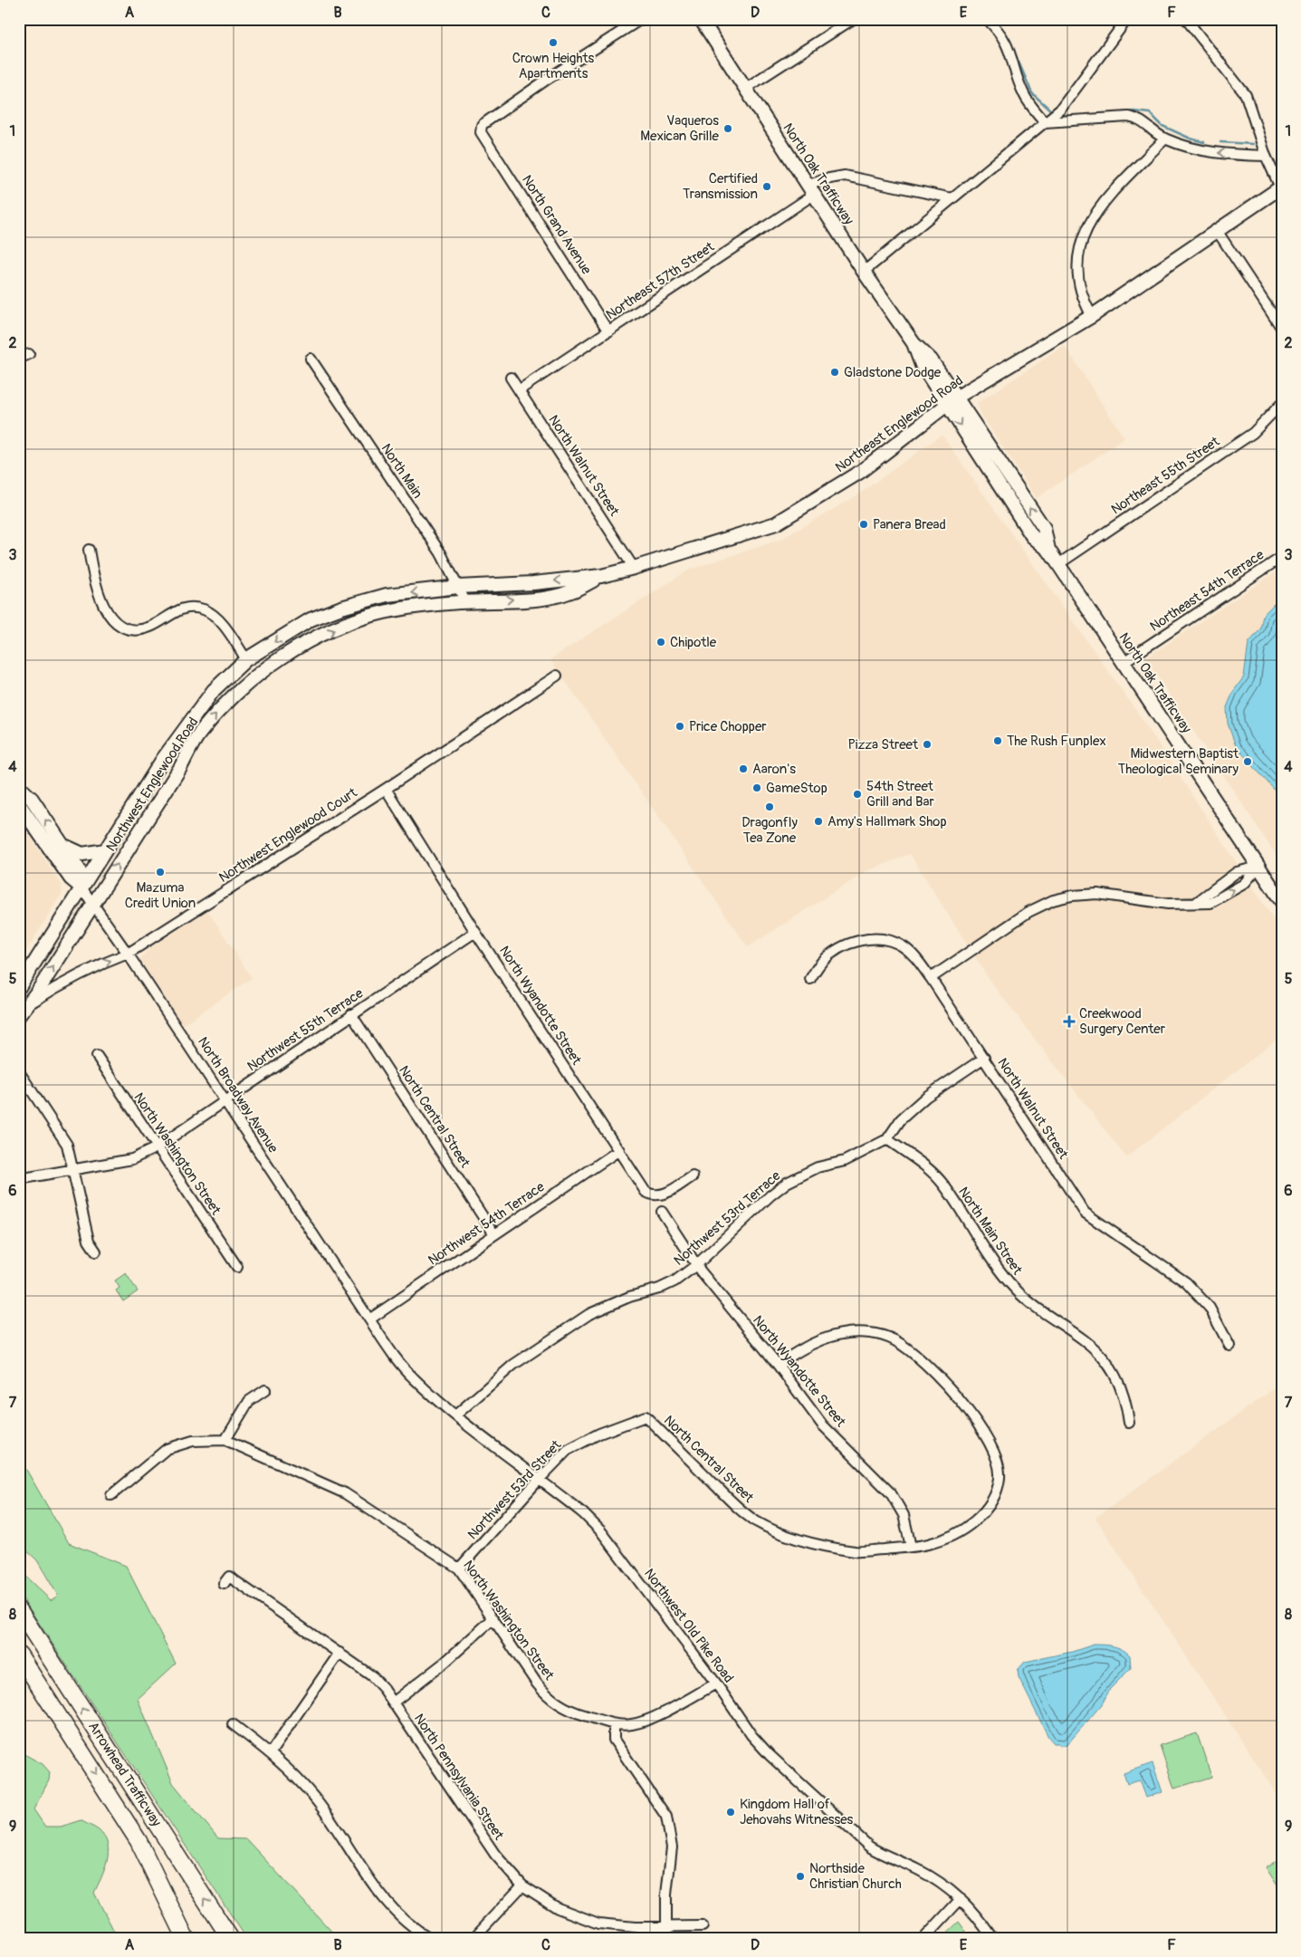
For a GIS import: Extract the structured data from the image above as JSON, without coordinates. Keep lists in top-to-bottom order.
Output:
{
  "streets": {
    "highway": ["Arrowhead Trafficway"],
    "main road": [
      "North Oak Trafficway",
      "Northeast Englewood Road",
      "Northwest Englewood Road",
      "North Broadway Avenue"
    ],
    "street": [
      "North Grand Avenue",
      "Northeast 57th Street",
      "North Walnut Street",
      "North Main",
      "Northeast 55th Street",
      "Northeast 54th Terrace",
      "Northwest Englewood Court",
      "North Wyandotte Street",
      "Northwest 55th Terrace",
      "North Central Street",
      "North Washington Street",
      "Northwest 53rd Terrace",
      "Northwest 54th Terrace",
      "North Main Street",
      "Northwest 53rd Street",
      "Northwest Old Pike Road",
      "North Pennsylvania Street"
    ]
  },
  "crossings": [
    ["North Oak Trafficway", "Northeast 57th Street"],
    ["North Oak Trafficway", "Northeast Englewood Road"],
    ["North Oak Trafficway", "Northeast 55th Street"],
    ["North Oak Trafficway", "Northeast 54th Terrace"],
    ["North Grand Avenue", "Northeast 57th Street"],
    ["Northeast 57th Street", "North Walnut Street"],
    ["Northeast Englewood Road", "North Walnut Street"],
    ["Northeast Englewood Road", "North Main"],
    ["Northeast Englewood Road", "Northwest Englewood Road"],
    ["North Main", "Northwest Englewood Road"],
    ["Northwest Englewood Road", "Northwest Englewood Court"],
    ["Northwest Englewood Road", "North Broadway Avenue"],
    ["Northwest Englewood Court", "North Wyandotte Street"],
    ["Northwest Englewood Court", "North Broadway Avenue"],
    ["North Wyandotte Street", "Northwest 55th Terrace"],
    ["North Wyandotte Street", "North Central Street"],
    ["North Wyandotte Street", "Northwest 53rd Terrace"],
    ["North Wyandotte Street", "Northwest 54th Terrace"],
    ["Northwest 55th Terrace", "North Broadway Avenue"],
    ["Northwest 55th Terrace", "North Central Street"],
    ["Northwest 55th Terrace", "North Washington Street"],
    ["North Broadway Avenue", "Northwest 54th Terrace"],
    ["North Broadway Avenue", "Northwest Old Pike Road"],
    ["North Central Street", "Northwest 54th Terrace"],
    ["North Central Street", "Northwest 53rd Street"],
    ["North Washington Street", "Northwest 53rd Street"],
    ["Northwest 53rd Terrace", "North Main Street"],
    ["Northwest 53rd Terrace", "Northwest Old Pike Road"],
    ["Northwest 54th Terrace", "Northwest Old Pike Road"],
    ["Northwest 53rd Street", "Northwest Old Pike Road"]
  ],
  "places": {
    "other": [
      "Crown Heights Apartments",
      "Vaqueros Mexican Grille",
      "Certified Transmission",
      "Gladstone Dodge",
      "Panera Bread",
      "Chipotle",
      "Price Chopper",
      "The Rush Funplex",
      "Pizza Street",
      "Midwestern Baptist Theological Seminary",
      "Aaron's",
      "GameStop",
      "54th Street Grill and Bar",
      "Dragonfly Tea Zone",
      "Amy's Hallmark Shop",
      "Mazuma Credit Union",
      "Kingdom Hall of Jehovahs Witnesses",
      "Northside Christian Church"
    ],
    "health": ["Creekwood Surgery Center"]
  },
  "grid": {
    "columns": [
      "A",
      "B",
      "C",
      "D",
      "E",
      "F"
    ],
    "rows": [
      "1",
      "2",
      "3",
      "4",
      "5",
      "6",
      "7",
      "8",
      "9"
    ]
  }
}
